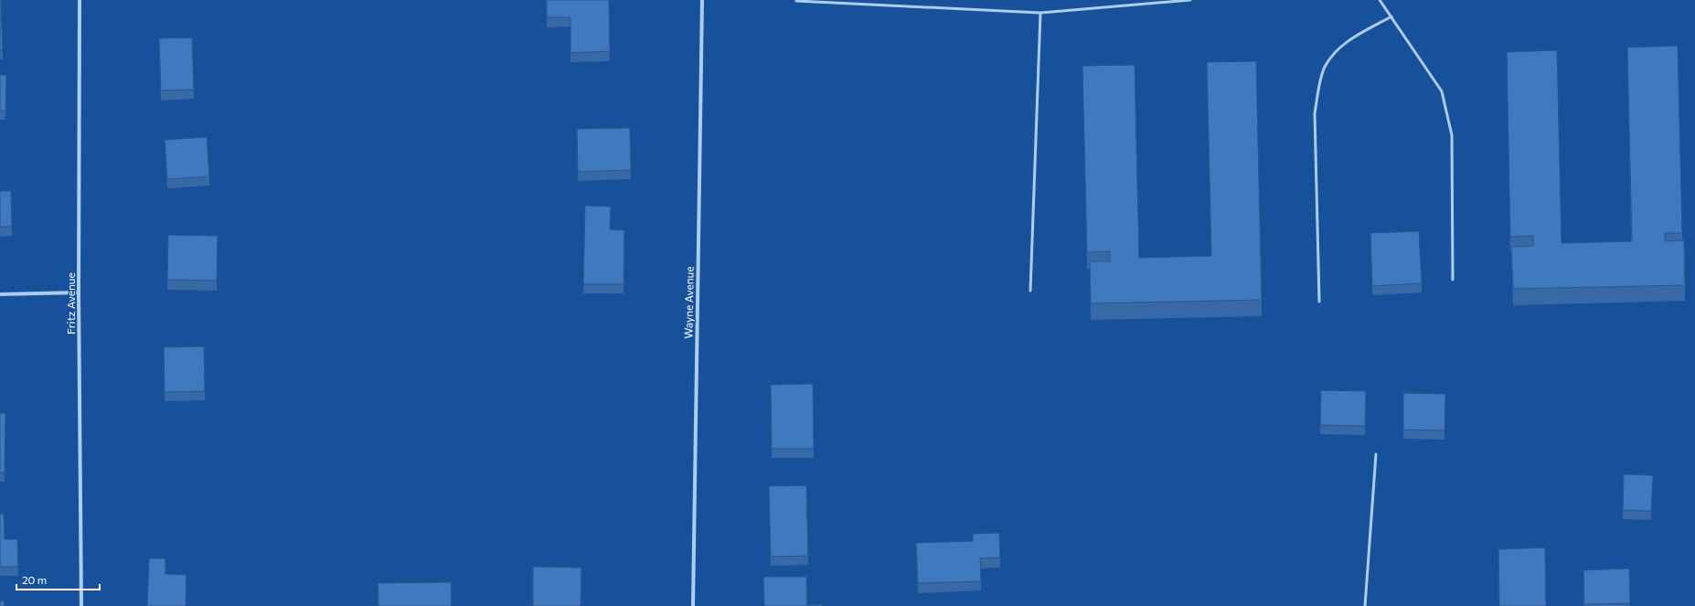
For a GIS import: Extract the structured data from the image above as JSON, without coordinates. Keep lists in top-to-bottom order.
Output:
{
  "streets": {
    "street": ["Wayne Avenue", "Fritz Avenue"]
  },
  "scale_bar": "20 m"
}
